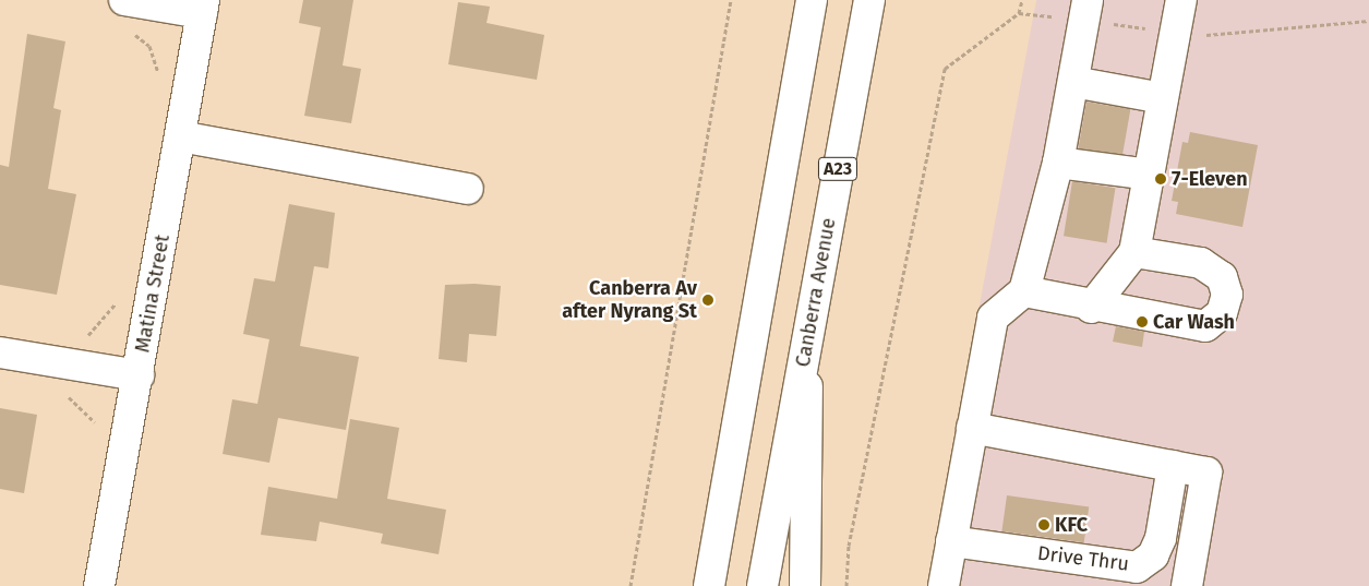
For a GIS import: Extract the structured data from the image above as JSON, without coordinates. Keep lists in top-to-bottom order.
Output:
{
  "streets": {
    "main road": [
      "A23",
      "Canberra Avenue",
      "Matina Street",
      "Drive Thru"
    ]
  },
  "places": [
    "7-Eleven",
    "Canberra Av after Nyrang St",
    "Car Wash",
    "KFC"
  ]
}
